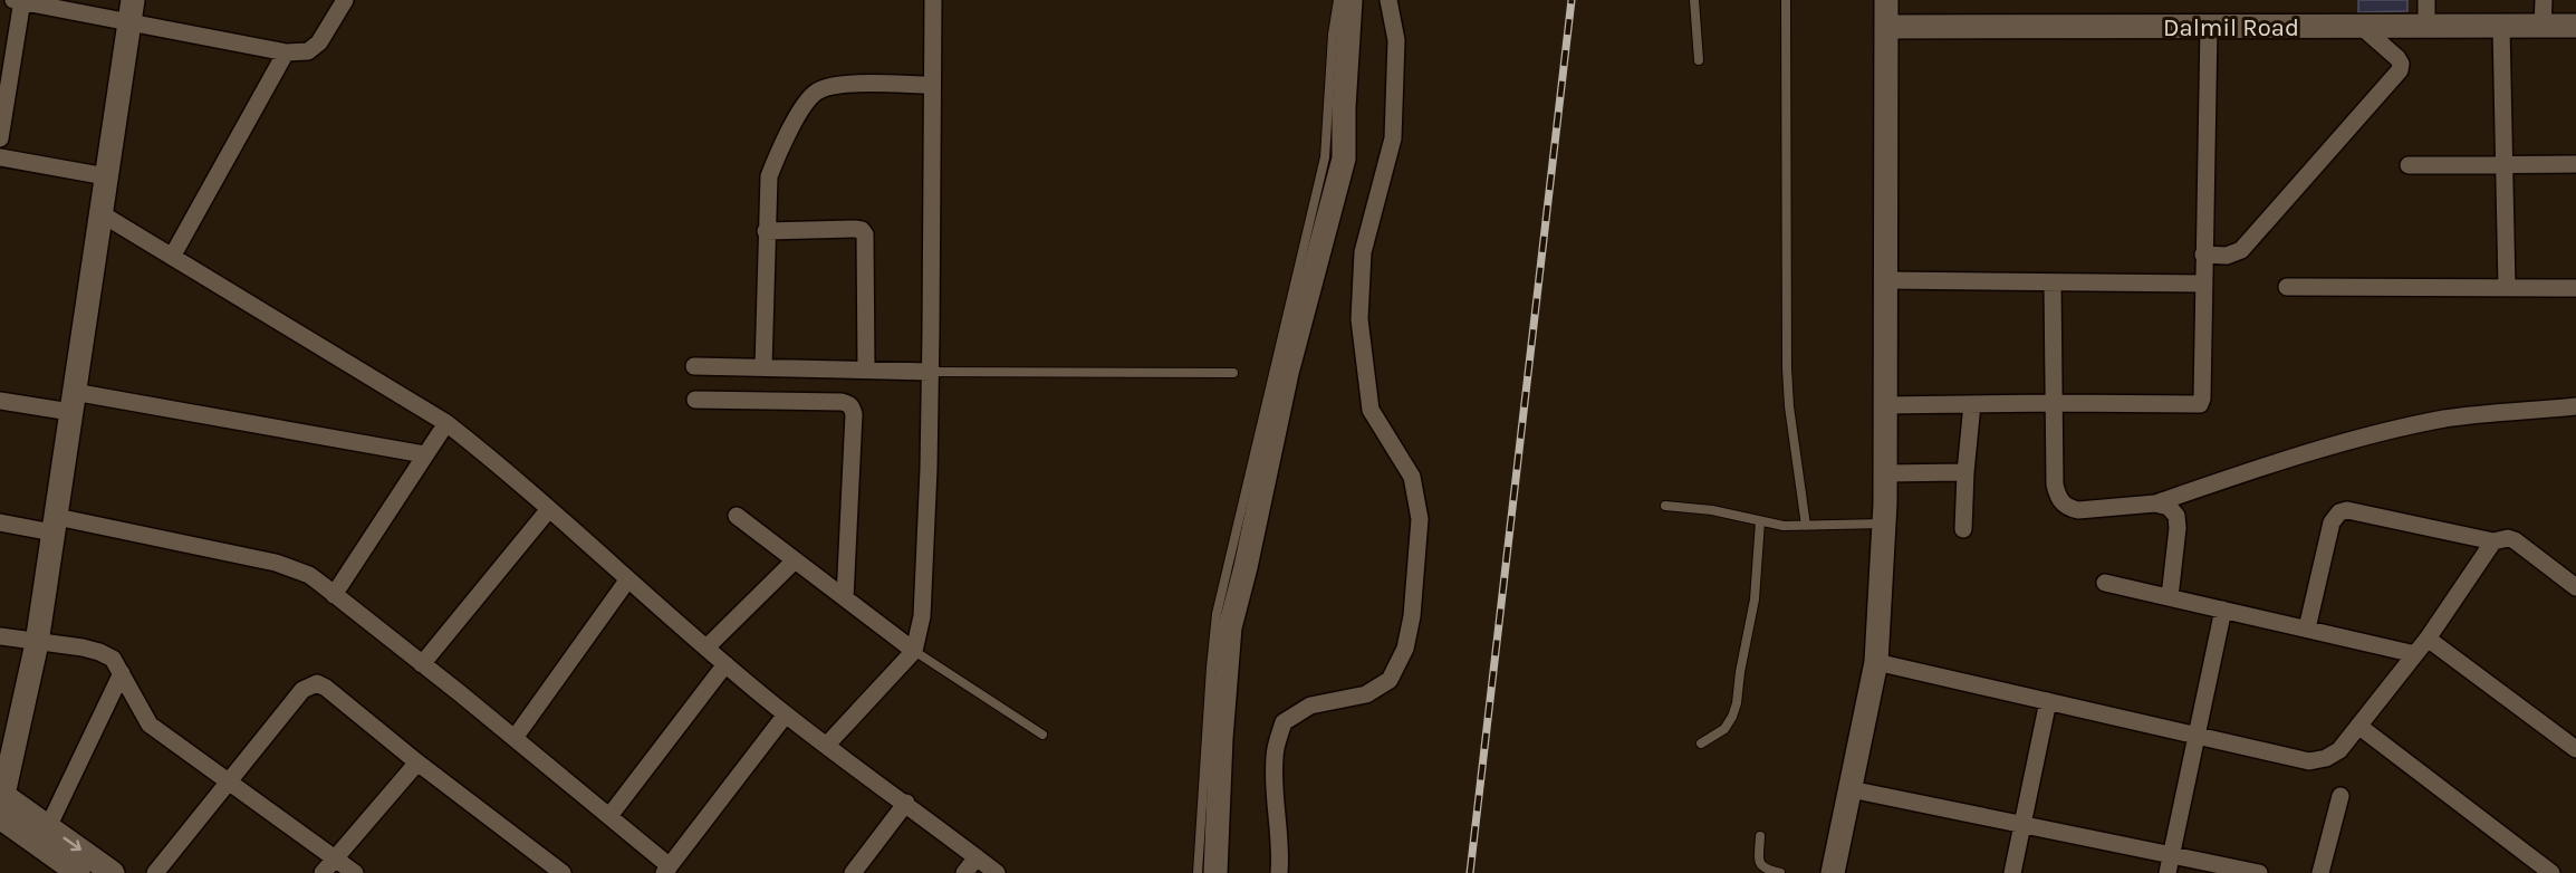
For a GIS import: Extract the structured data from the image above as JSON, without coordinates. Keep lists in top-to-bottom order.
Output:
{
  "streets": {
    "street": ["Dalmil Road"]
  }
}
